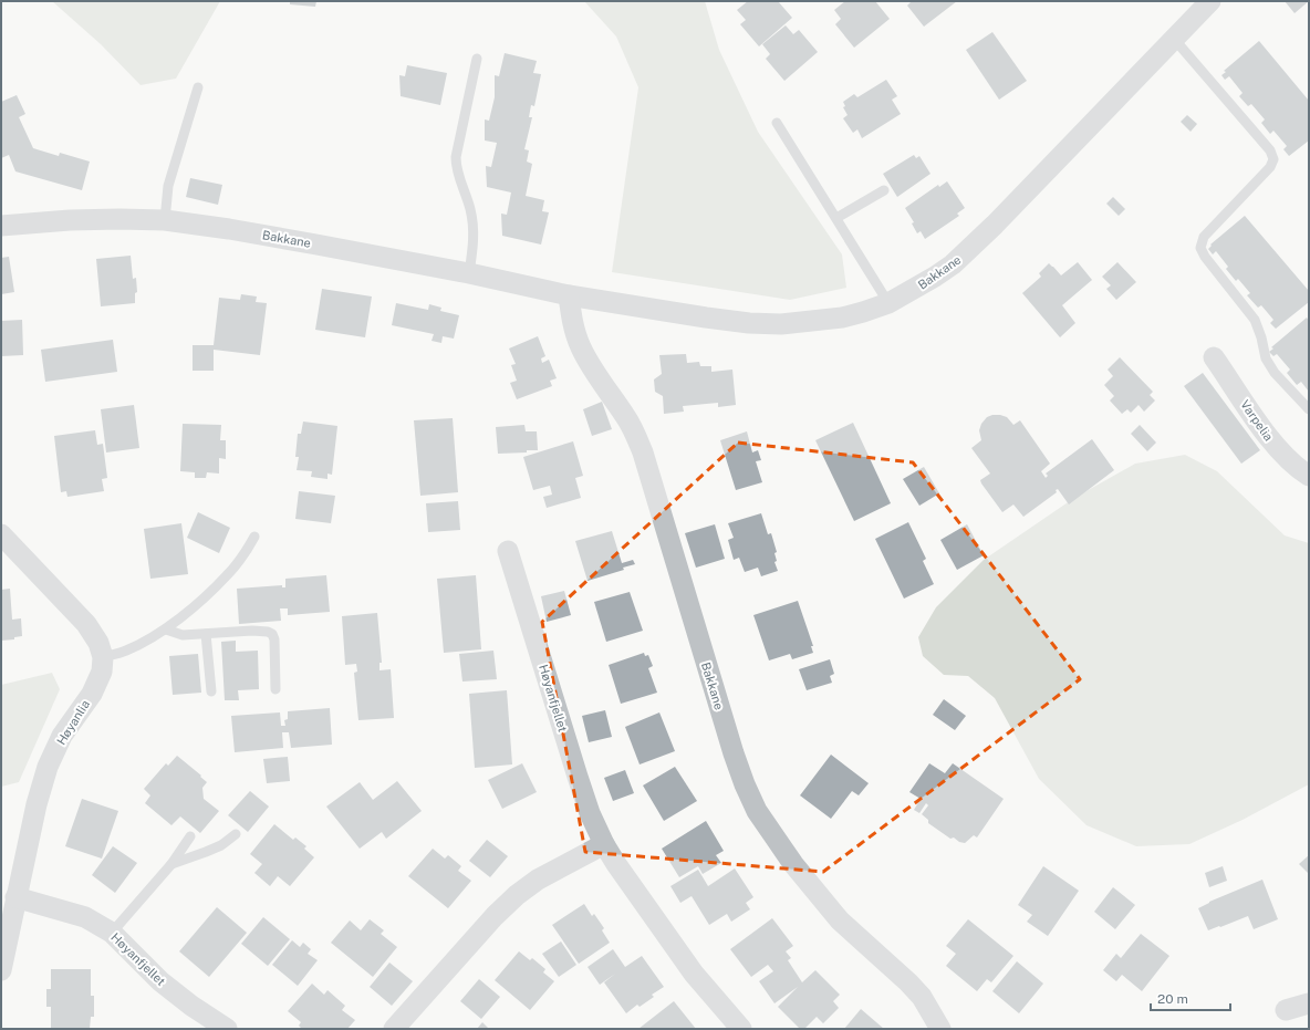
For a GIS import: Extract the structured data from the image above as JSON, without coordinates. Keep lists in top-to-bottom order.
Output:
{
  "streets": {
    "street": [
      "Bakkane",
      "Varpelia",
      "Høyanfjellet",
      "Høyanlia"
    ]
  },
  "crossings": [
    ["Høyanfjellet", "Høyanlia"]
  ],
  "scale_bar": "20 m"
}
